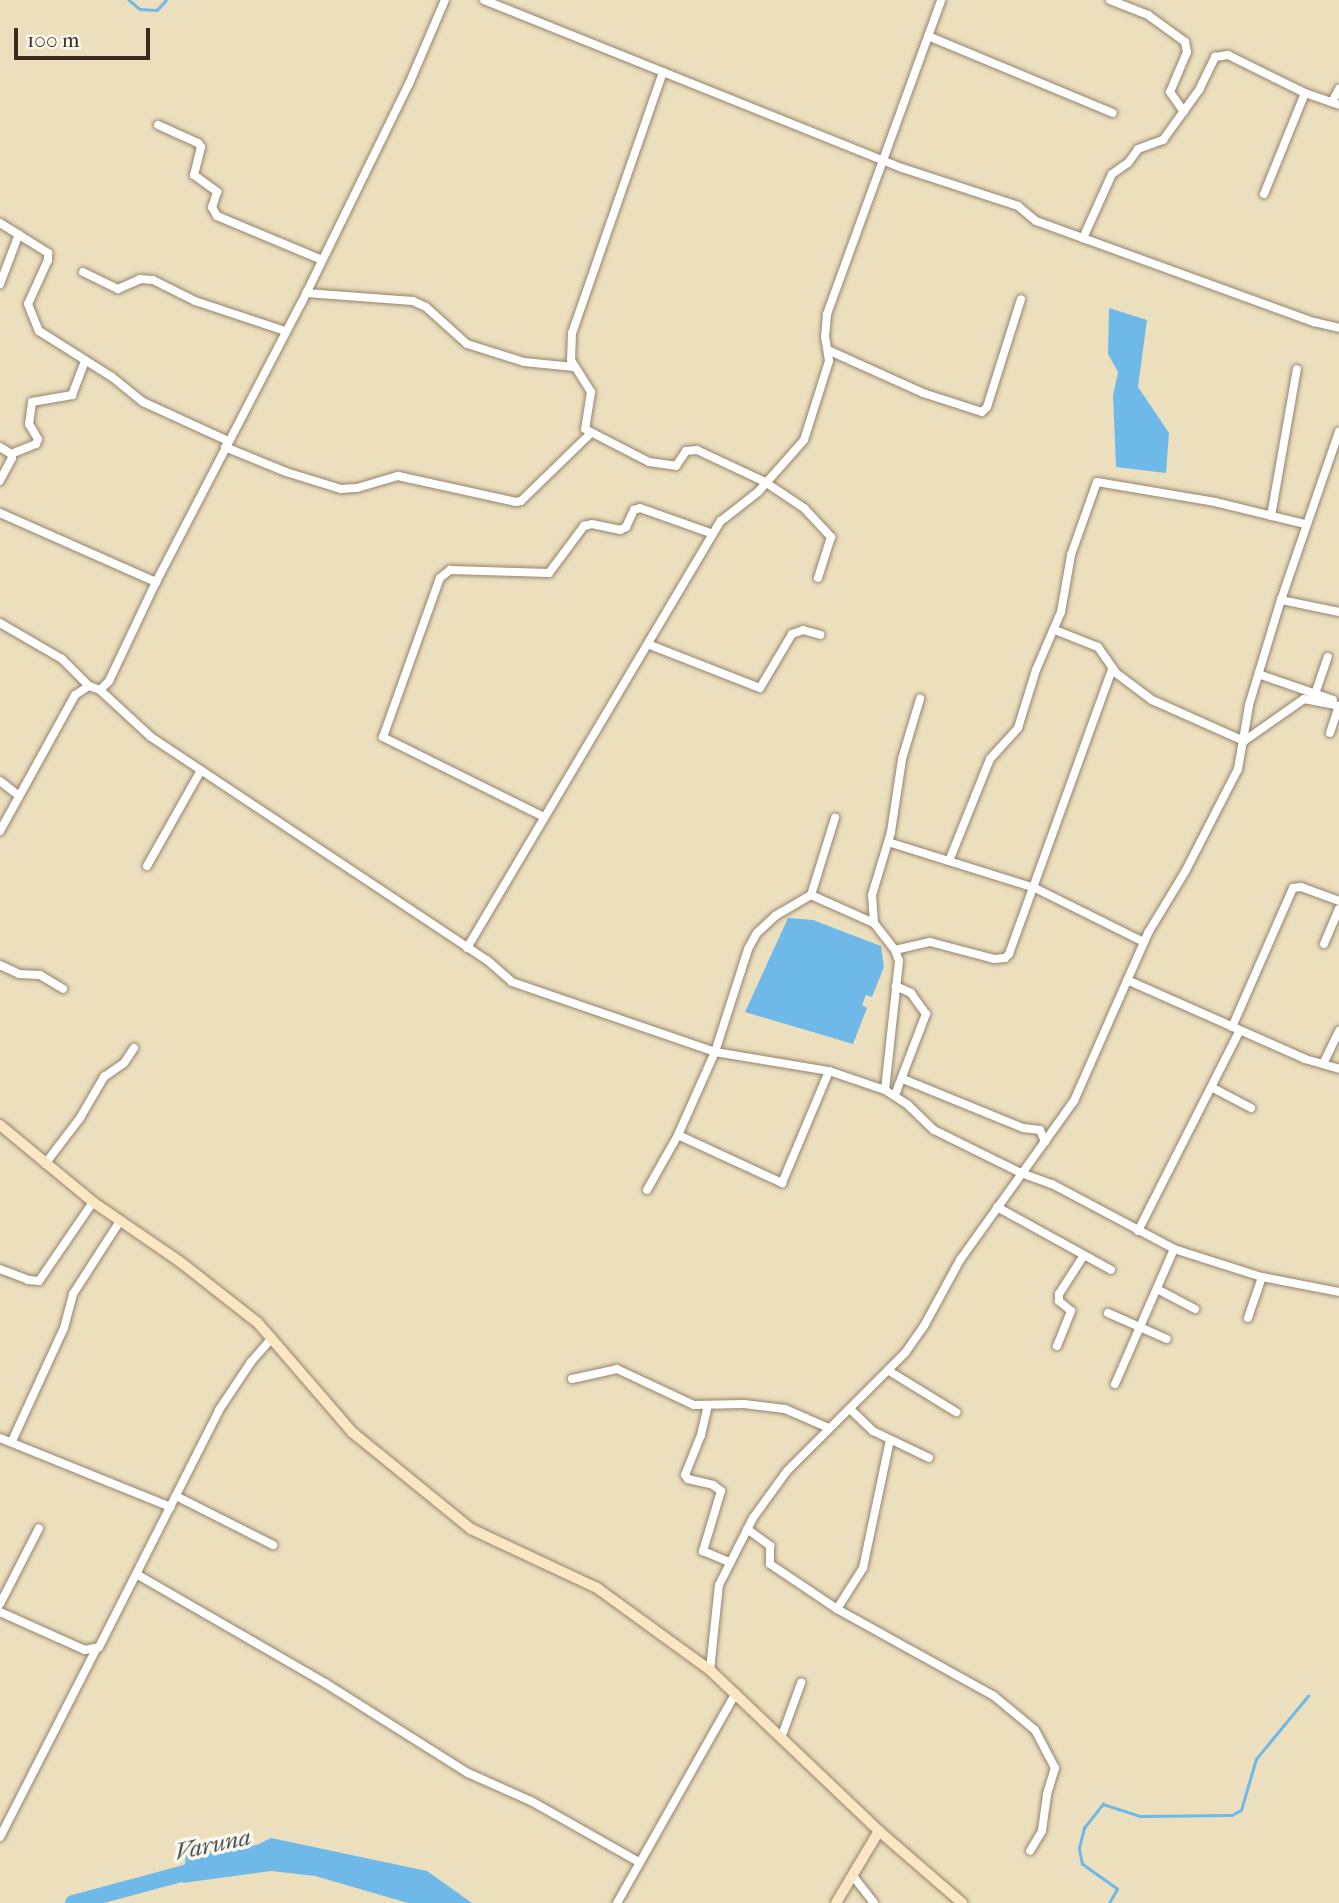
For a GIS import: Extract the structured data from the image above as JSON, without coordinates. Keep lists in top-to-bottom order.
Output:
{
  "water": ["Varuna"],
  "scale_bar": "100 m"
}
